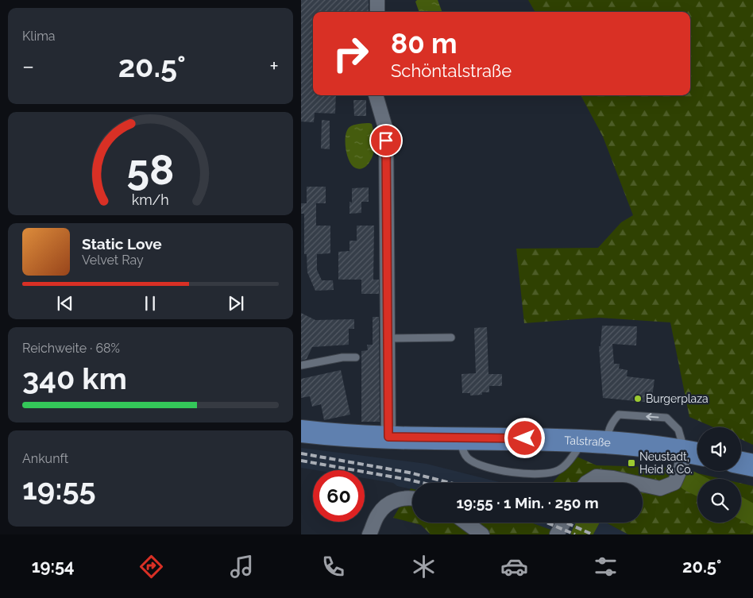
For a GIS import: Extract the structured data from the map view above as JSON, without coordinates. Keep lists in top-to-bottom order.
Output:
{
  "streets": {
    "main road": ["Talstraße"]
  },
  "places": {
    "other": ["Burgerplaza"],
    "transit": ["Neustadt, Heid & Co."]
  },
  "page": {
    "tile": [
      "Klima",
      ["Reichweite · 68%", "340 km"],
      ["Ankunft", "19:55"]
    ],
    "turn": ["80 m", "Schöntalstraße"],
    "heat": ["−", "20.5°", "+"],
    "song": ["Static Love", "Velvet Ray"],
    "limit": "60",
    "trip": "19:55 · 1 Min. · 250 m",
    "tabs": ["19:54", "20.5°"],
    "gauge": ["58", "km/h"]
  }
}
